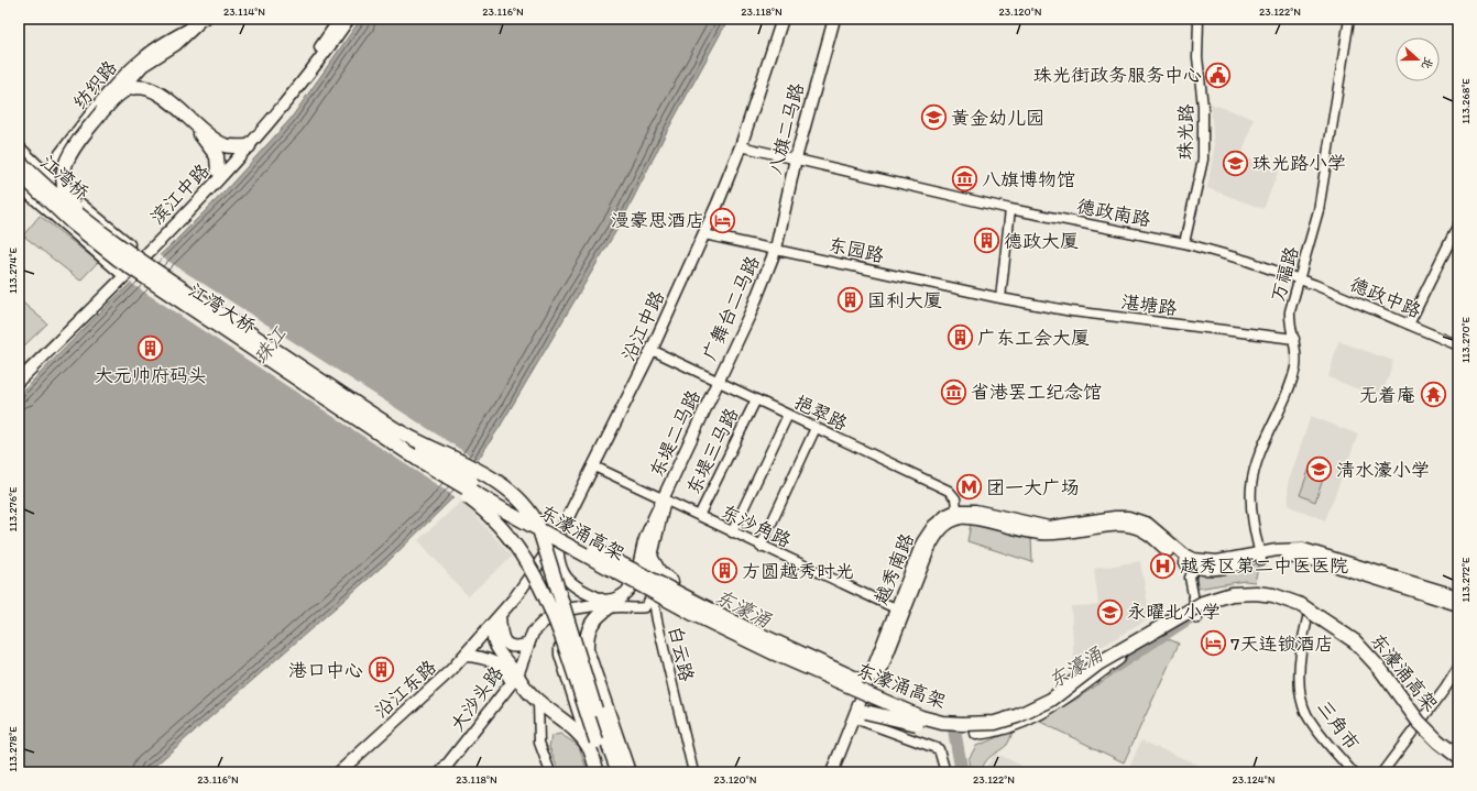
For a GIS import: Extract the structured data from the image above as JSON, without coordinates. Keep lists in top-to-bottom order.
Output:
{
  "streets": {
    "highway": ["江湾桥", "江湾大桥", "东濠涌高架"],
    "main road": [
      "八旗二马路",
      "滨江中路",
      "广舞台二马路",
      "沿江中路",
      "东堤二马路",
      "越秀南路",
      "沿江东路",
      "大沙头路"
    ],
    "street": [
      "纺织路",
      "珠光路",
      "德政南路",
      "东园路",
      "万福路",
      "德政中路",
      "湛塘路",
      "挹翠路",
      "东堤三马路",
      "东沙角路",
      "白云路",
      "三角市"
    ]
  },
  "crossings": [
    ["八旗二马路", "德政南路"],
    ["八旗二马路", "东园路"],
    ["八旗二马路", "广舞台二马路"],
    ["珠光路", "德政南路"],
    ["江湾桥", "江湾大桥"],
    ["德政南路", "万福路"],
    ["德政南路", "德政中路"],
    ["德政南路", "沿江中路"],
    ["东园路", "湛塘路"],
    ["东园路", "广舞台二马路"],
    ["东园路", "沿江中路"],
    ["万福路", "德政中路"],
    ["万福路", "湛塘路"],
    ["江湾大桥", "东濠涌高架"],
    ["广舞台二马路", "挹翠路"],
    ["广舞台二马路", "东堤二马路"],
    ["沿江中路", "挹翠路"],
    ["沿江中路", "东沙角路"],
    ["沿江中路", "沿江东路"],
    ["挹翠路", "东堤二马路"],
    ["挹翠路", "东堤三马路"],
    ["挹翠路", "越秀南路"],
    ["东堤二马路", "东沙角路"],
    ["东堤二马路", "白云路"],
    ["东堤二马路", "大沙头路"],
    ["东堤三马路", "东沙角路"],
    ["东沙角路", "越秀南路"],
    ["东濠涌高架", "越秀南路"]
  ],
  "water": ["珠江", "东濠涌"],
  "places": {
    "public building": ["珠光街政务服务中心"],
    "school or university": [
      "黄金幼儿园",
      "珠光路小学",
      "清水濠小学",
      "永曜北小学"
    ],
    "museum": ["八旗博物馆", "省港罢工纪念馆"],
    "hotel": ["漫豪思酒店", "7天连锁酒店"],
    "building": [
      "德政大厦",
      "国利大厦",
      "广东工会大厦",
      "大元帅府码头",
      "方圆越秀时光",
      "港口中心"
    ],
    "temple": ["无着庵"],
    "metro station": ["团一大广场"],
    "hospital": ["越秀区第二中医医院"]
  },
  "north": "right",
  "coordinates": [
    "23.114°N",
    "23.116°N",
    "23.118°N",
    "23.120°N",
    "23.122°N",
    "113.268°E",
    "113.274°E",
    "113.270°E",
    "113.276°E",
    "113.272°E",
    "113.278°E",
    "23.124°N"
  ]
}
